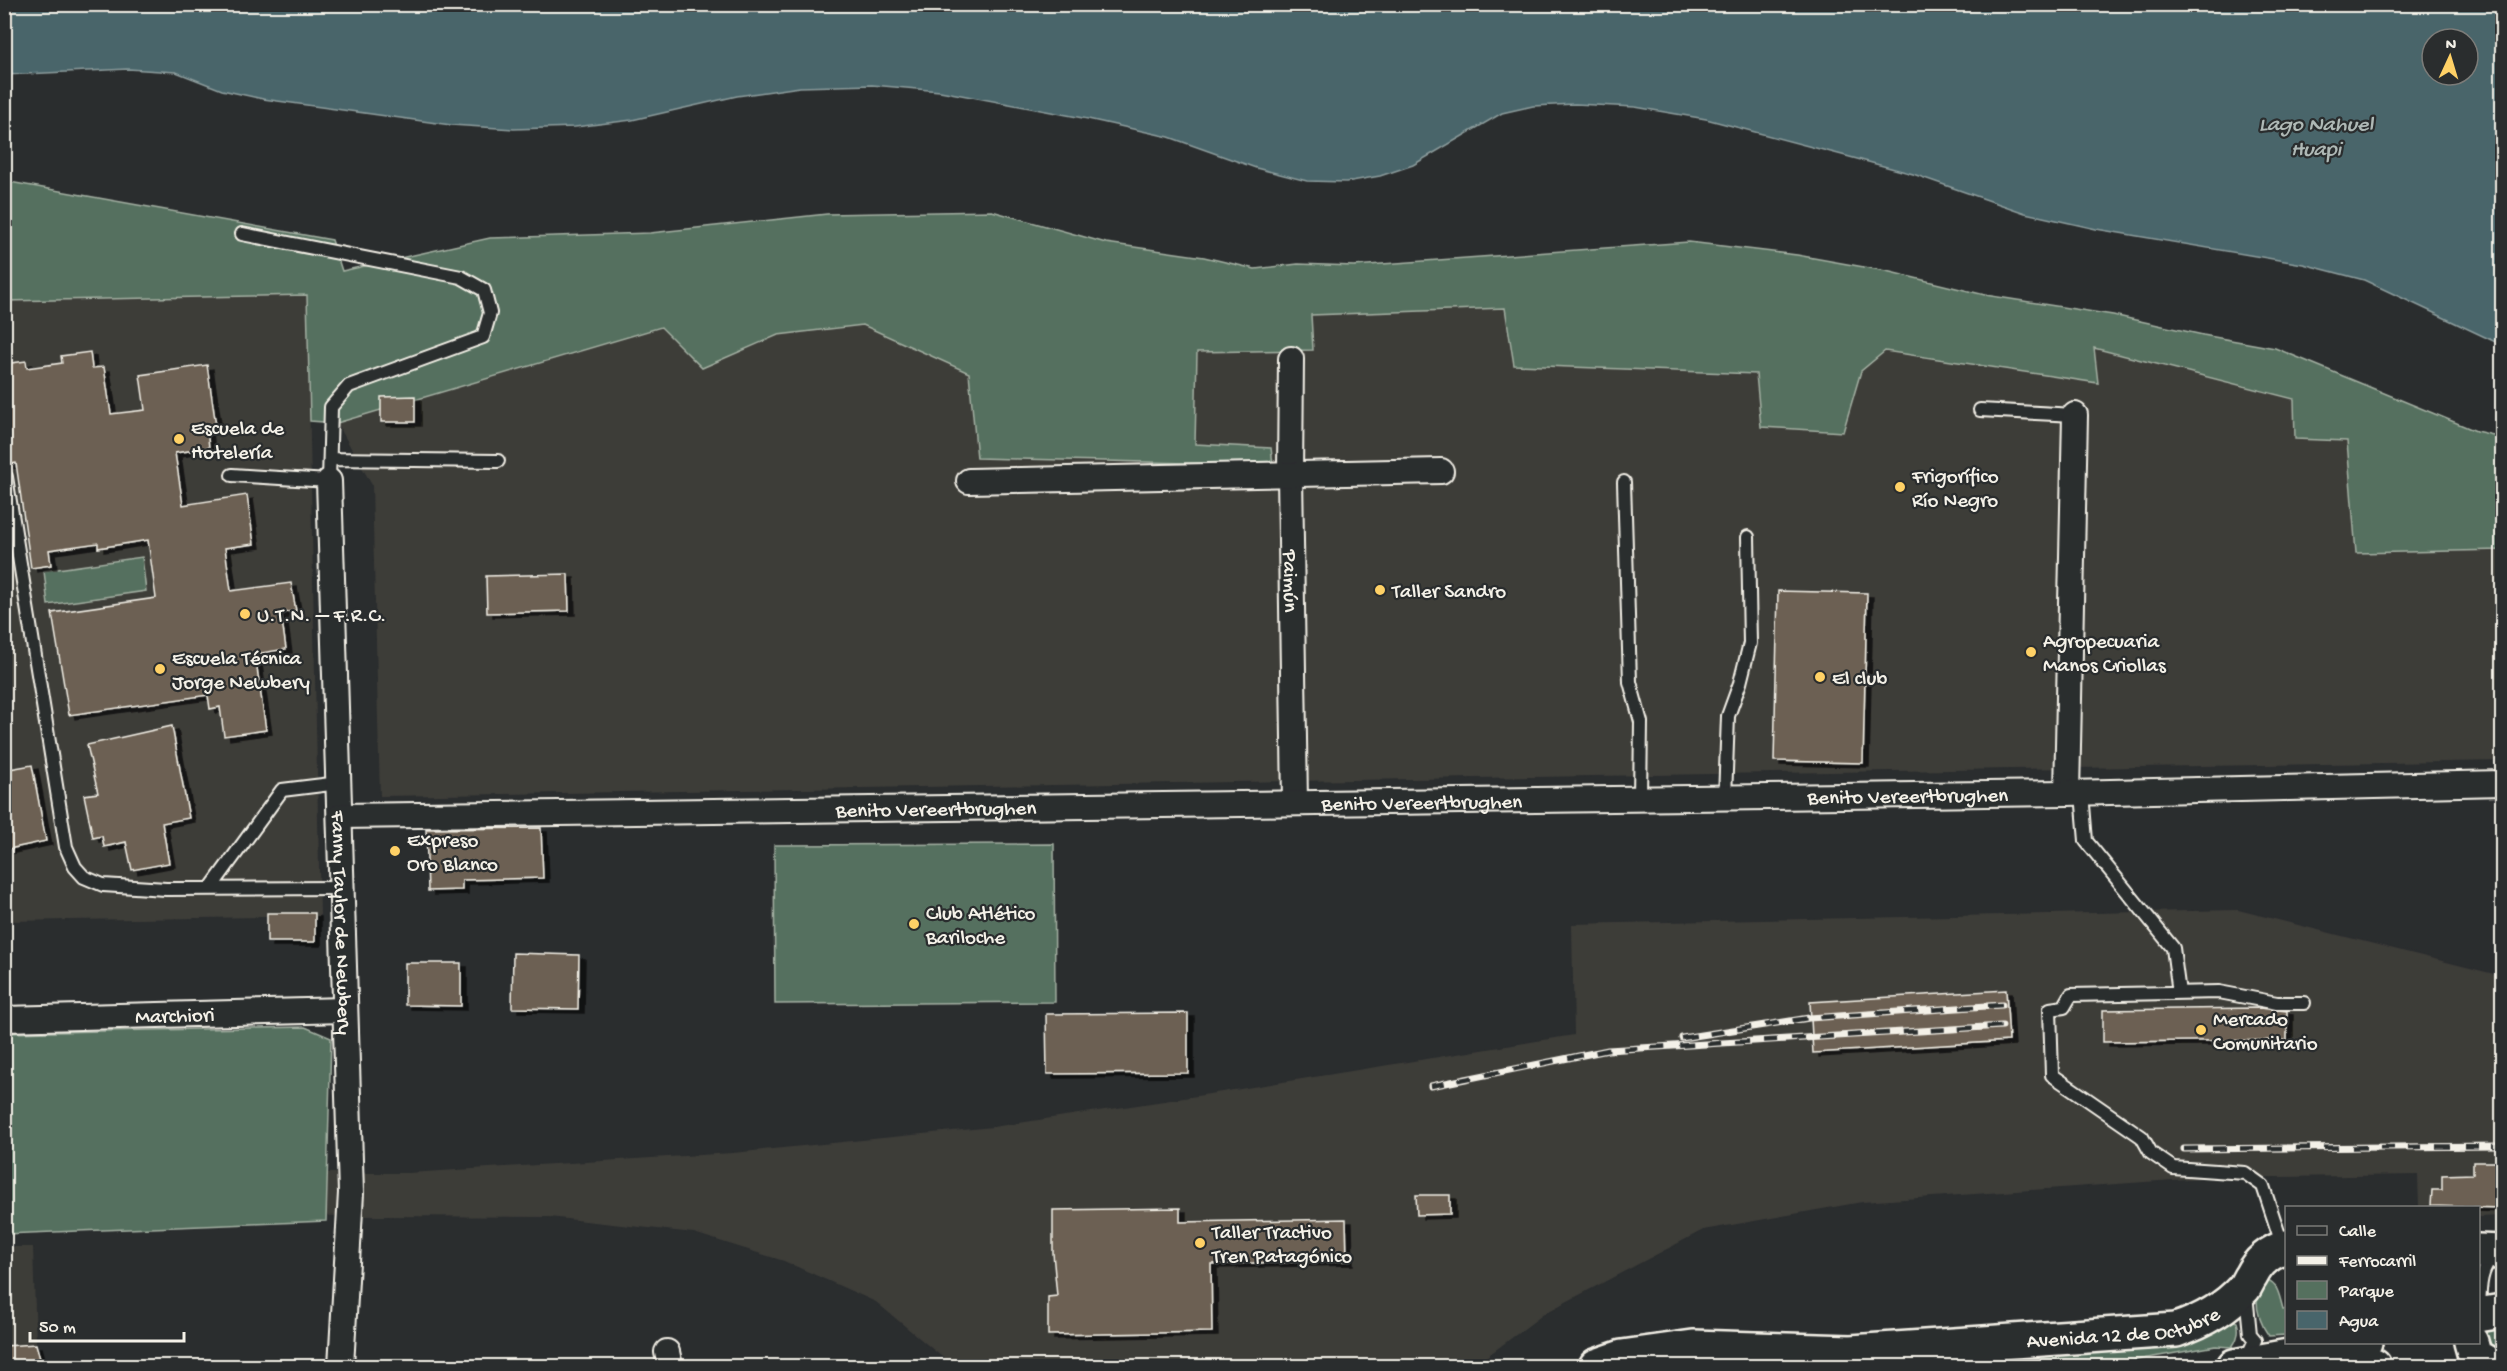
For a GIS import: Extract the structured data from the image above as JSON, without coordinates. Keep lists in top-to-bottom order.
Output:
{
  "streets": {
    "street": [
      "Paimún",
      "Benito Vereertbrughen",
      "Fanny Taylor de Newbery",
      "Marchiori",
      "Avenida 12 de Octubre"
    ]
  },
  "crossings": [
    ["Paimún", "Benito Vereertbrughen"],
    ["Benito Vereertbrughen", "Fanny Taylor de Newbery"],
    ["Fanny Taylor de Newbery", "Marchiori"]
  ],
  "water": ["Lago Nahuel Huapi"],
  "places": [
    "Escuela de Hotelería",
    "Frigorífico Río Negro",
    "Taller Sandro",
    "U.T.N. – F.R.C.",
    "Agropecuaria Manos Criollas",
    "Escuela Técnica Jorge Newbery",
    "El club",
    "Expreso Oro Blanco",
    "Club Atlético Bariloche",
    "Mercado Comunitario",
    "Taller Tractivo Tren Patagónico"
  ],
  "legend": [
    "Calle",
    "Ferrocarril",
    "Parque",
    "Agua"
  ],
  "scale_bar": "50 m",
  "north": "top"
}
